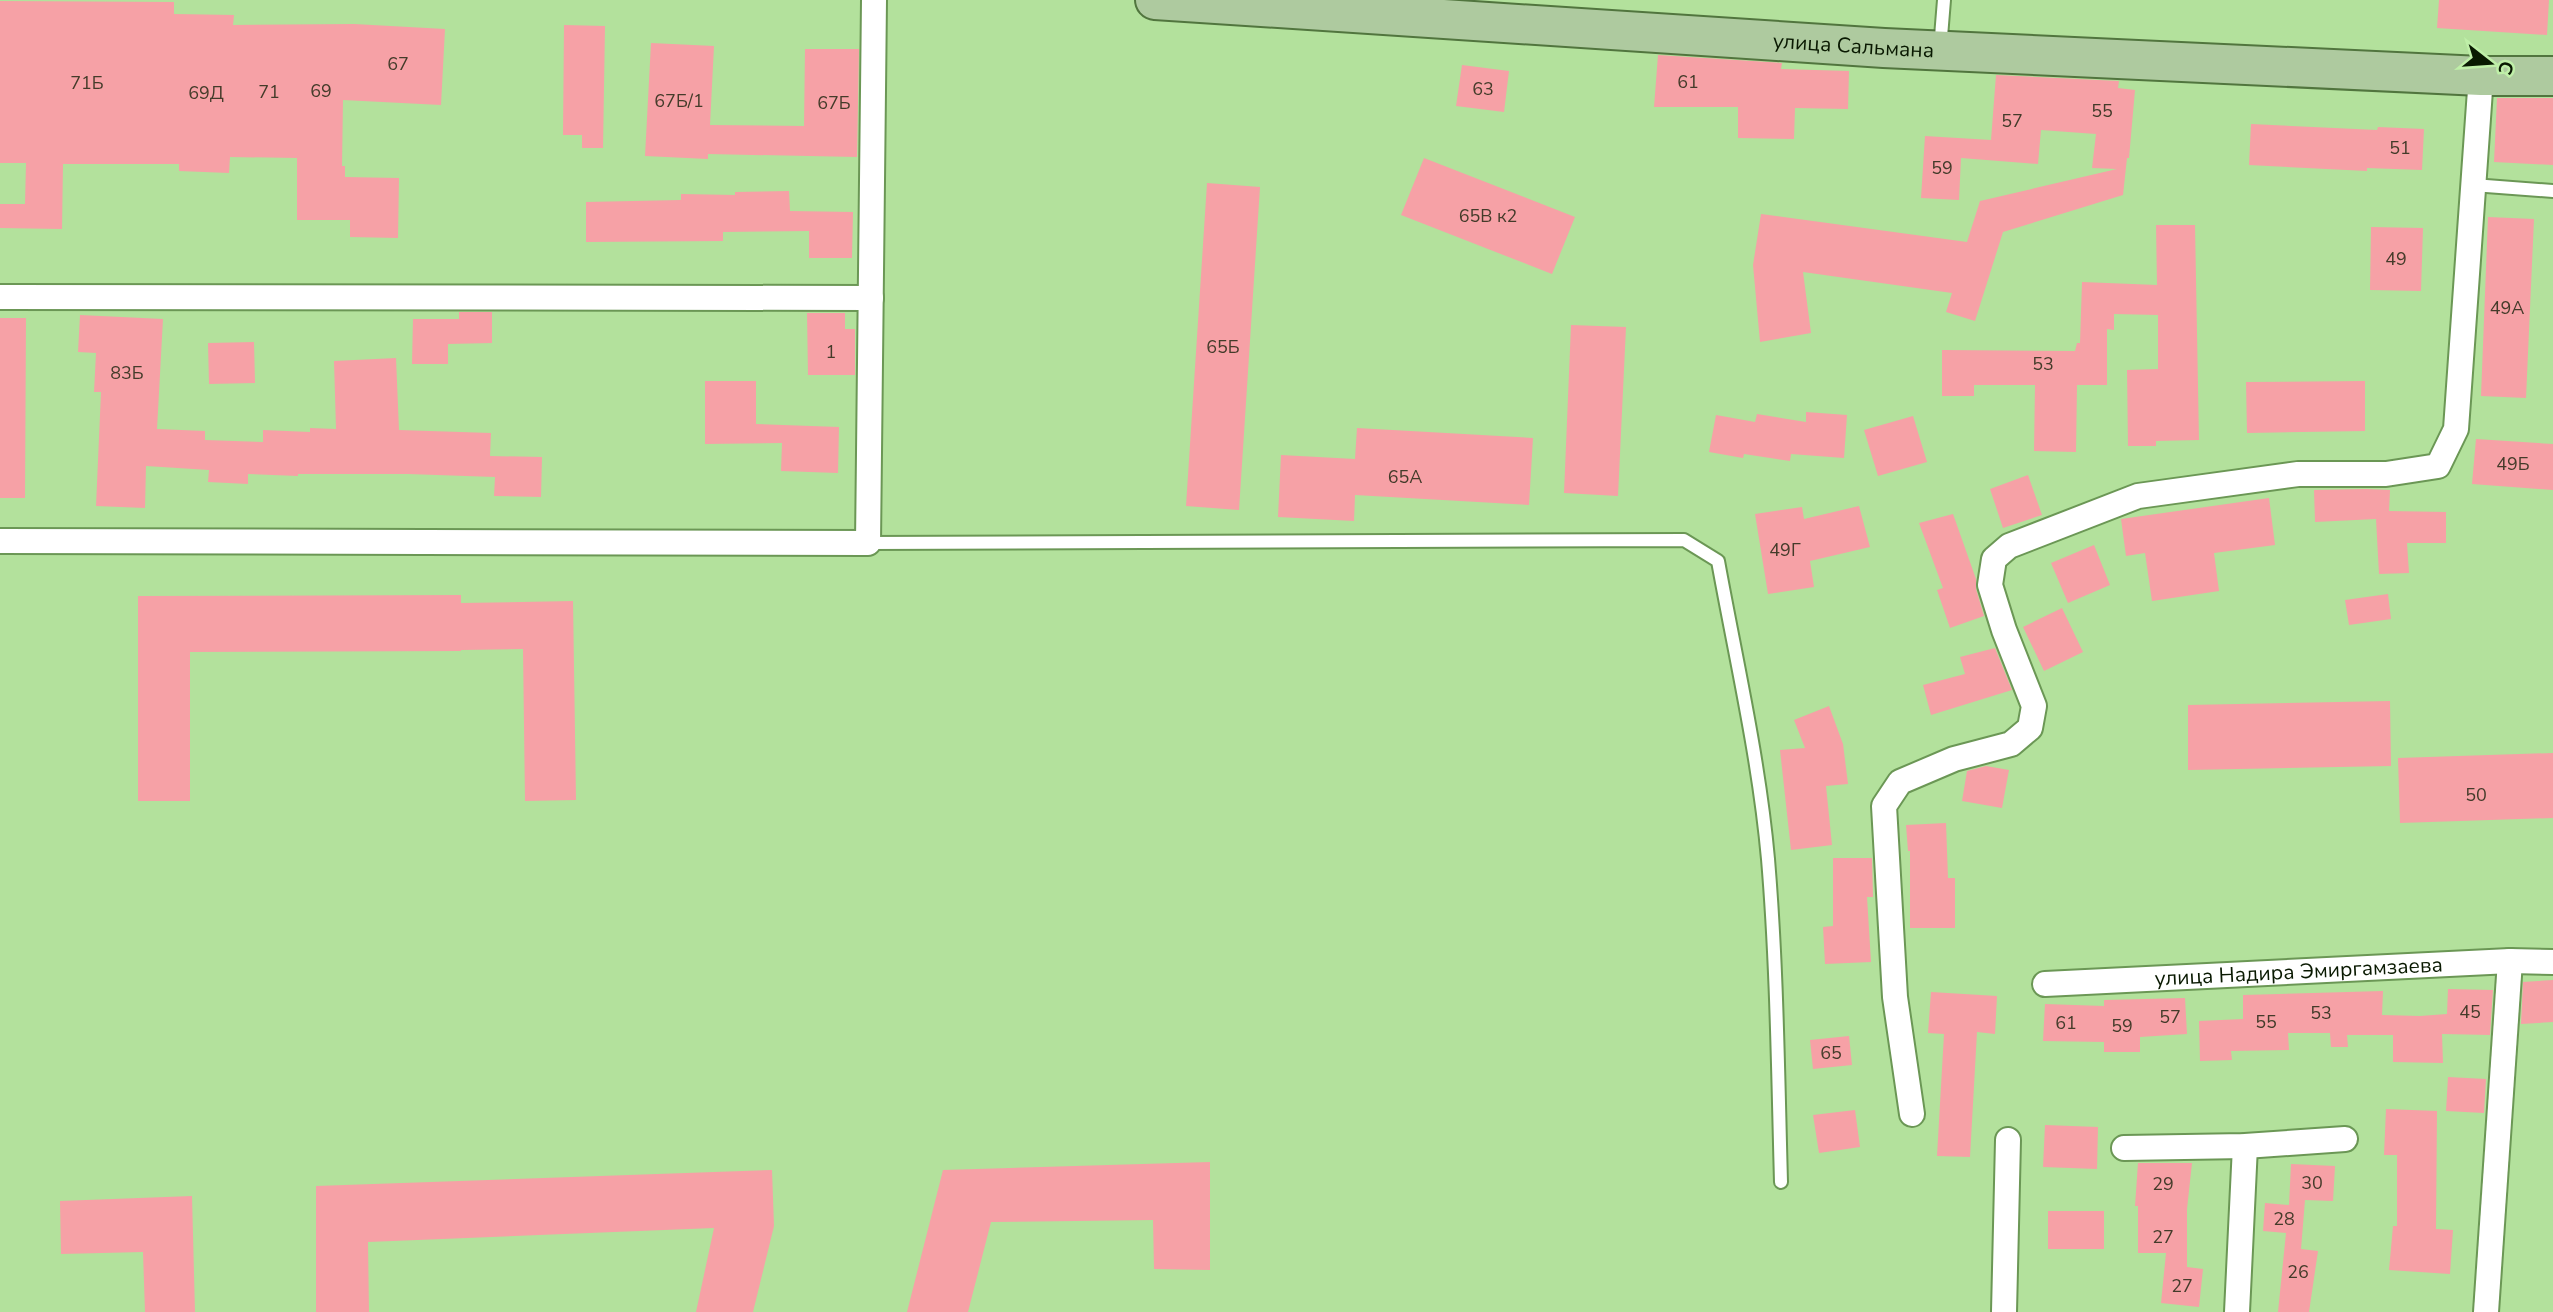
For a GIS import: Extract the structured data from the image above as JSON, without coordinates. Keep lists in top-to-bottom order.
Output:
{
  "streets": {
    "main road": ["улица Сальмана"],
    "street": ["улица Надира Эмиргамзаева"]
  },
  "house_numbers": [
    "67",
    "61",
    "71Б",
    "63",
    "69",
    "71",
    "69Д",
    "67Б/1",
    "67Б",
    "55",
    "57",
    "51",
    "59",
    "65В к2",
    "49",
    "49А",
    "65Б",
    "1",
    "53",
    "83Б",
    "49Б",
    "65А",
    "49Г",
    "50",
    "45",
    "53",
    "57",
    "55",
    "61",
    "59",
    "65",
    "30",
    "29",
    "28",
    "27",
    "26",
    "27"
  ],
  "north": "right"
}
